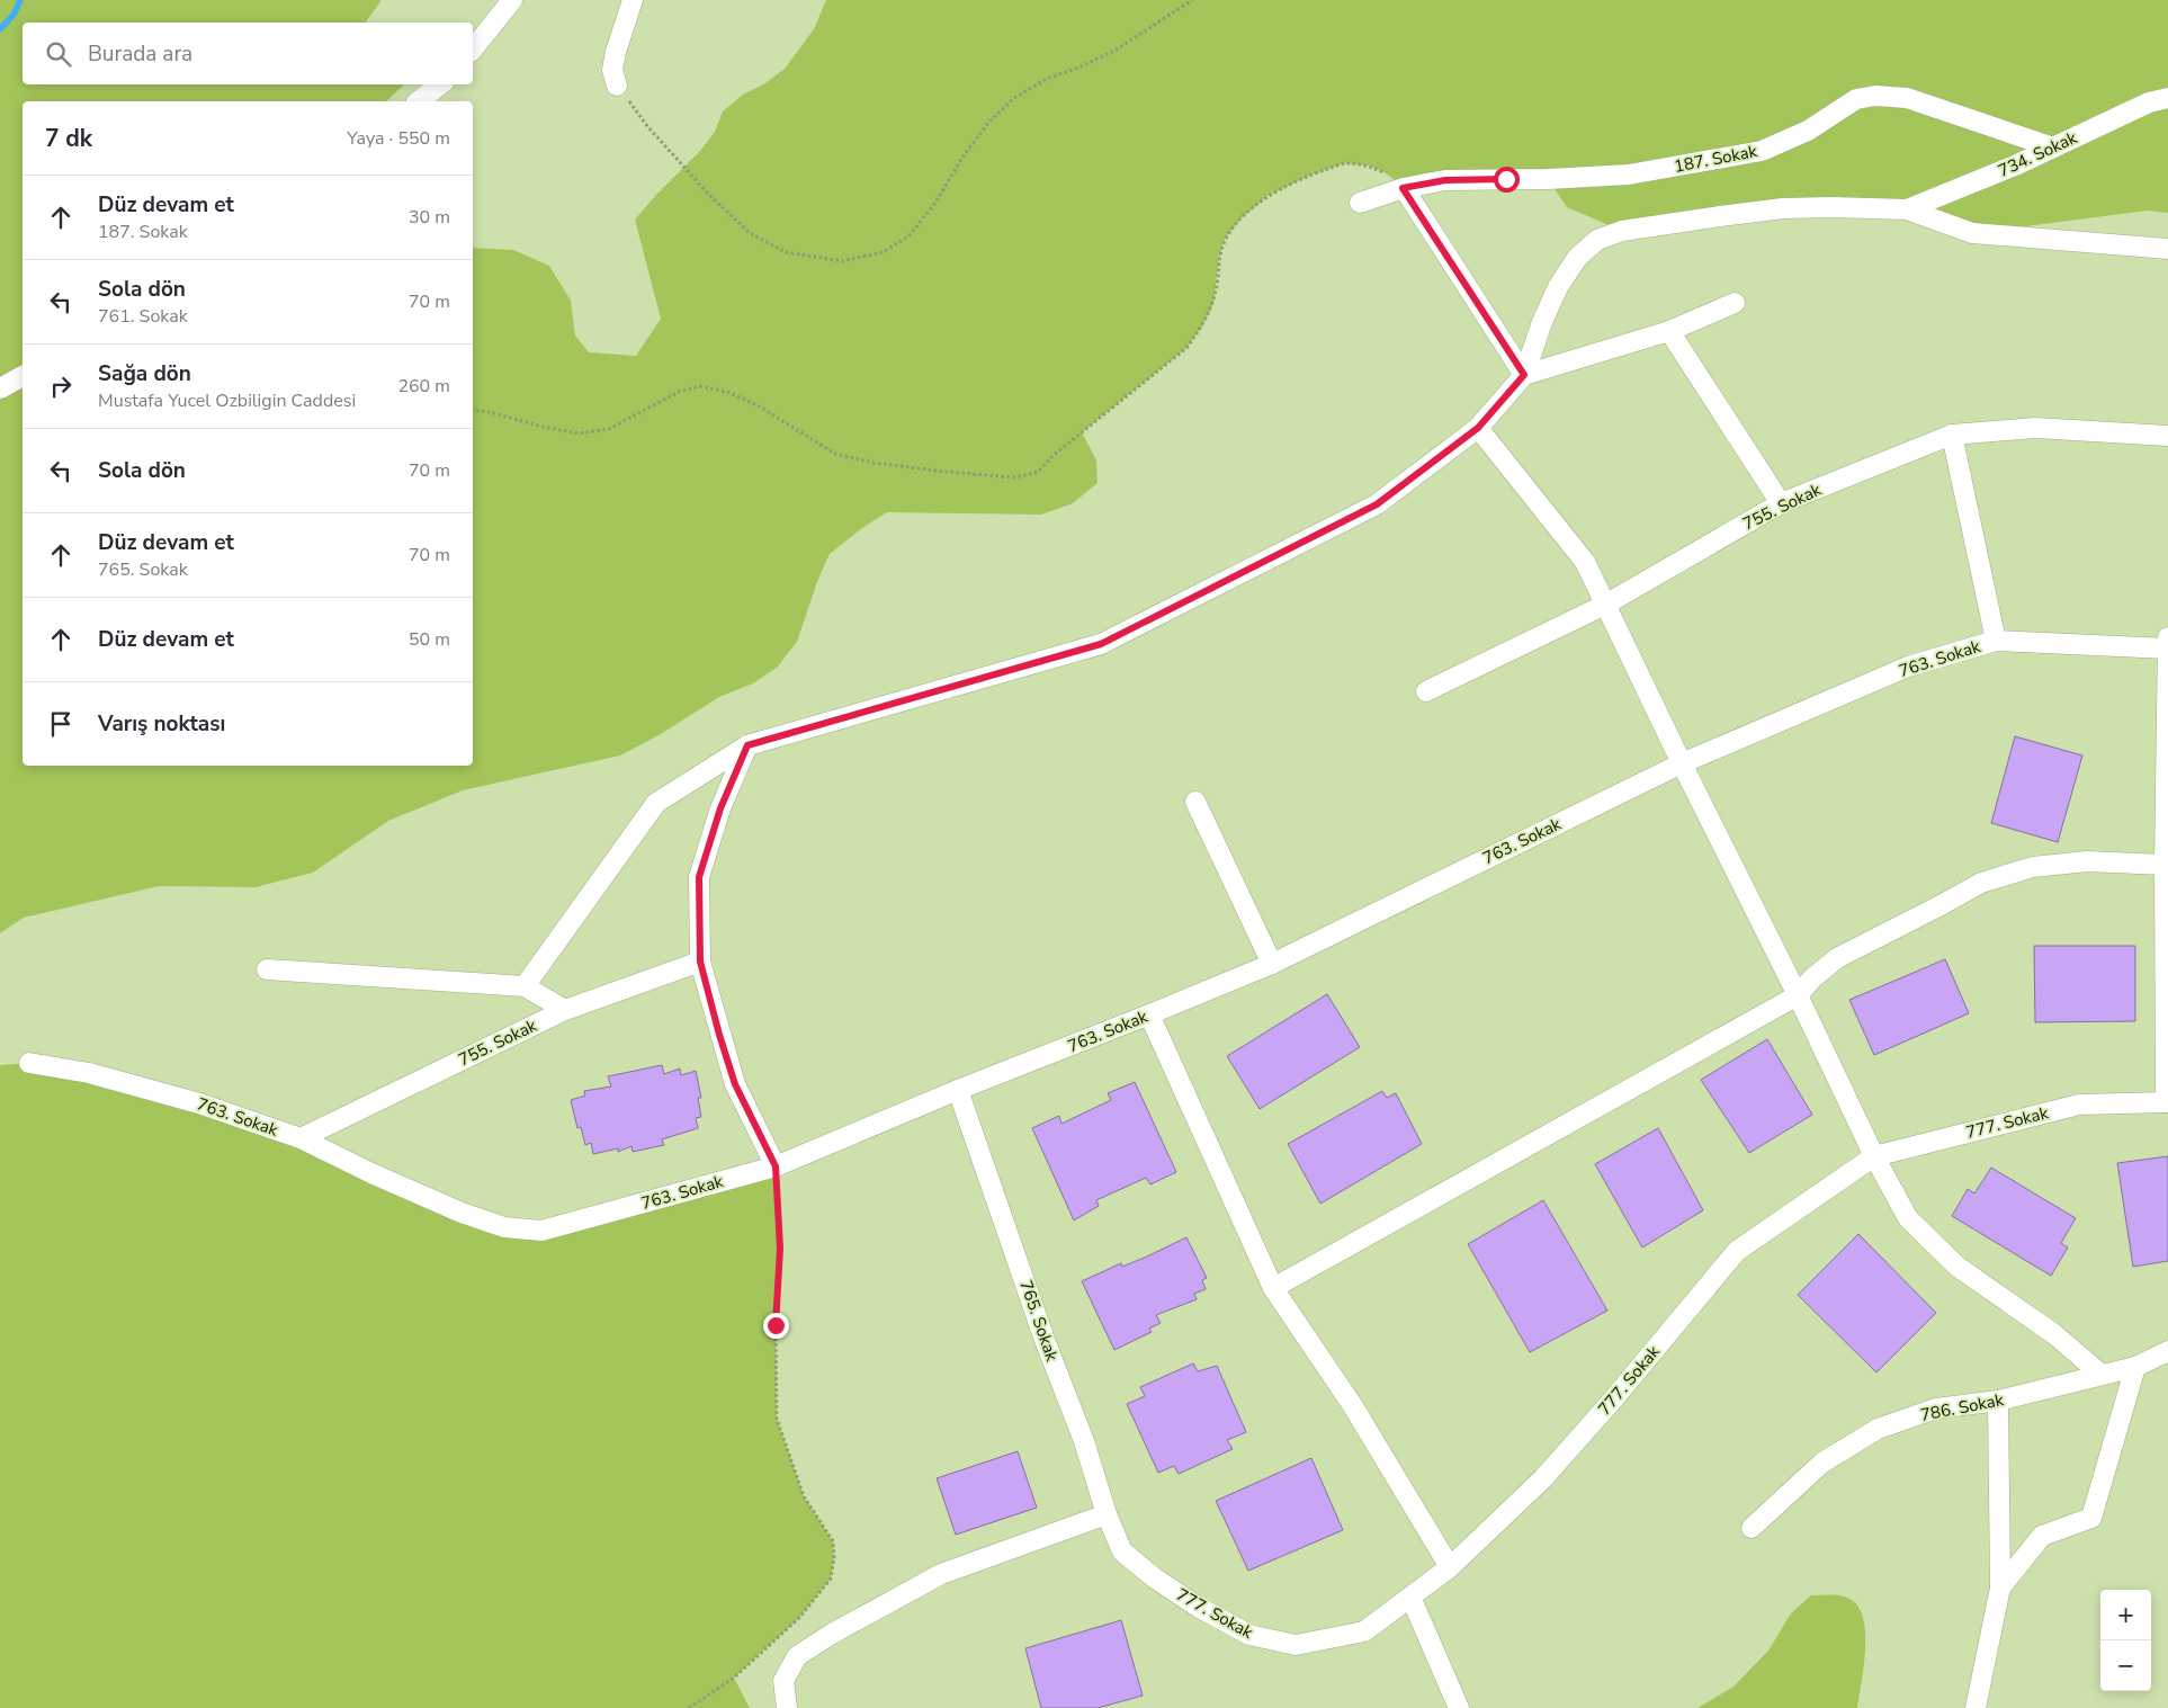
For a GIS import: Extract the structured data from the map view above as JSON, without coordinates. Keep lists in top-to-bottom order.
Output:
{
  "streets": {
    "street": [
      "734. Sokak",
      "187. Sokak",
      "755. Sokak",
      "763. Sokak",
      "777. Sokak",
      "765. Sokak",
      "786. Sokak"
    ]
  },
  "crossings": [
    ["734. Sokak", "187. Sokak"],
    ["755. Sokak", "763. Sokak"],
    ["763. Sokak", "765. Sokak"],
    ["777. Sokak", "765. Sokak"]
  ],
  "page": {
    "search": "Burada ara",
    "heading": ["7 dk", "Yaya · 550 m"],
    "list": [
      ["Düz devam et", "187. Sokak", "30 m"],
      ["Sola dön", "761. Sokak", "70 m"],
      ["Sağa dön", "Mustafa Yucel Ozbiligin Caddesi", "260 m"],
      ["Sola dön", "70 m"],
      ["Düz devam et", "765. Sokak", "70 m"],
      ["Düz devam et", "50 m"],
      "Varış noktası"
    ],
    "map_buttons": ["+", "−"]
  }
}
